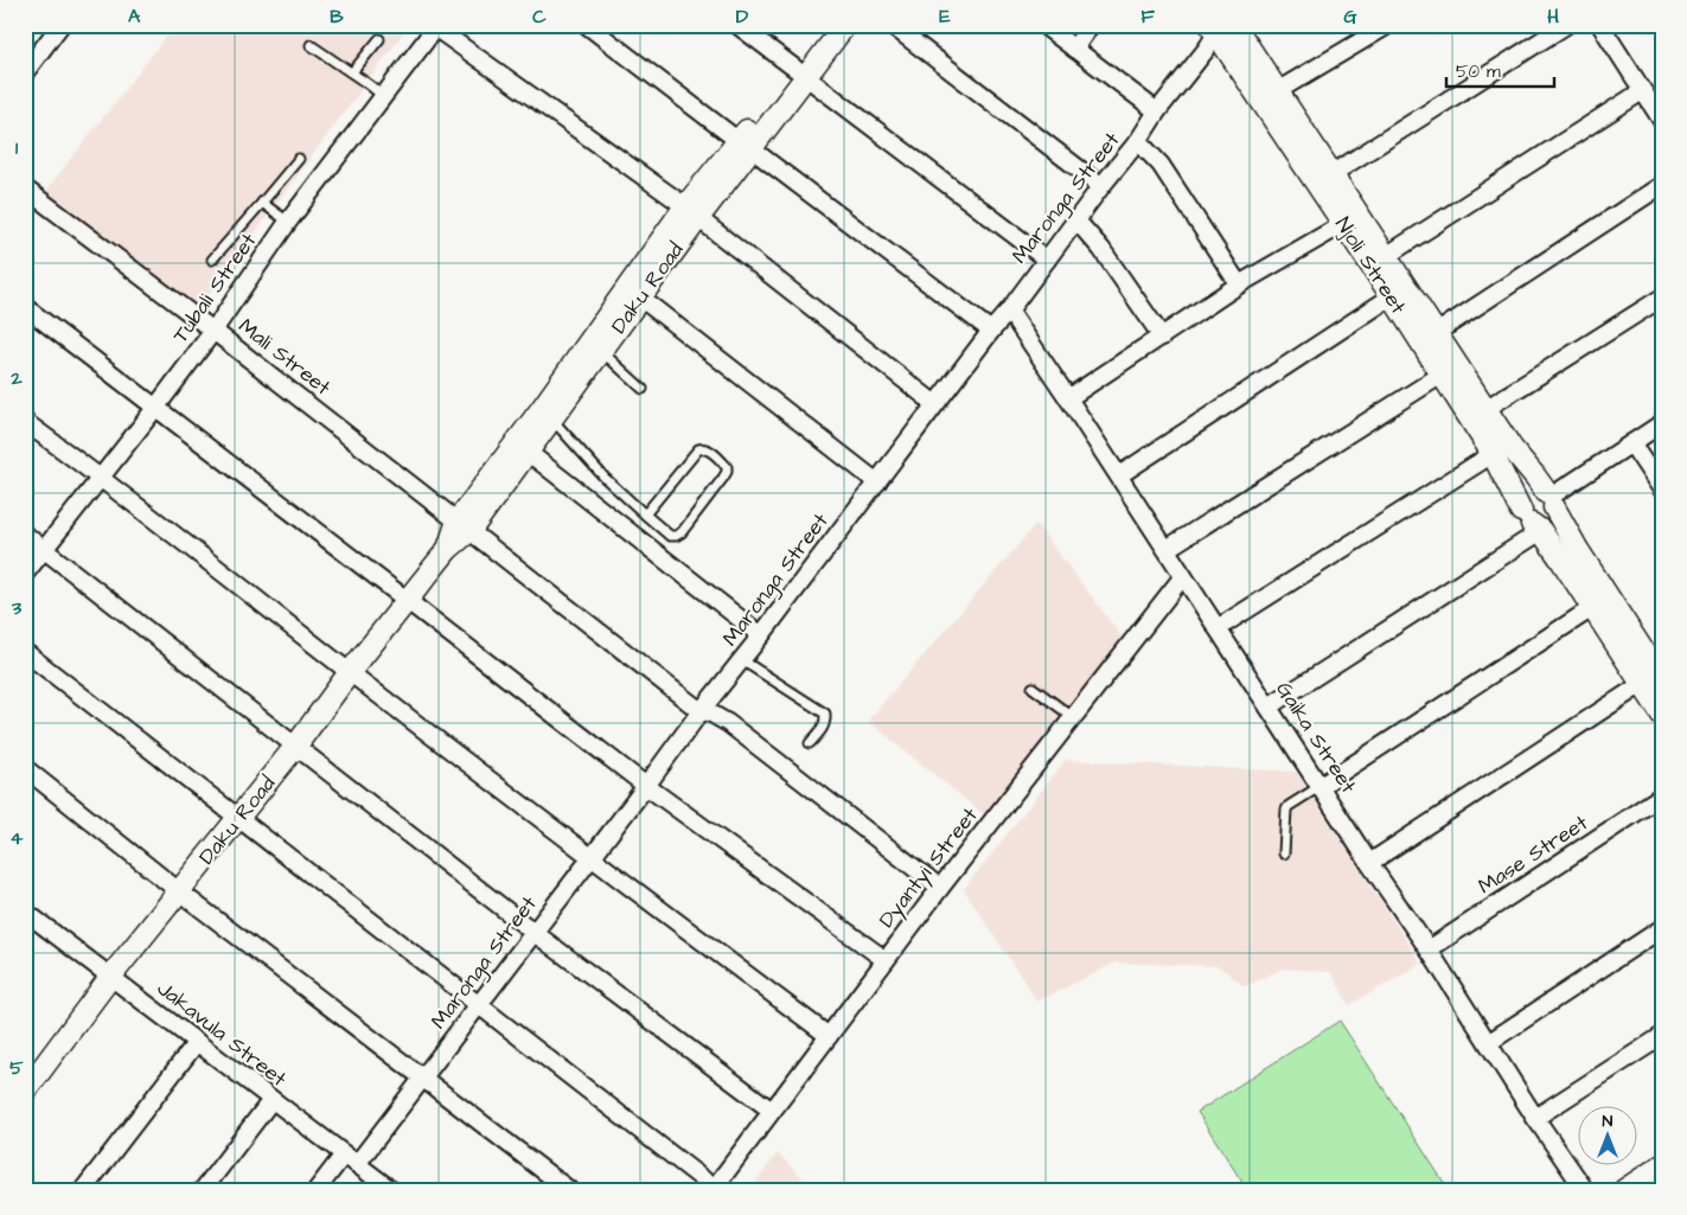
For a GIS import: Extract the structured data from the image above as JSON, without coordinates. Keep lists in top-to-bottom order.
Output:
{
  "streets": {
    "street": [
      "Maronga Street",
      "Njoli Street",
      "Tubali Street",
      "Daku Road",
      "Mali Street",
      "Gaika Street",
      "Mase Street",
      "Dyantyi Street",
      "Jakavula Street"
    ]
  },
  "crossings": [
    ["Maronga Street", "Njoli Street"],
    ["Maronga Street", "Mali Street"],
    ["Maronga Street", "Gaika Street"],
    ["Maronga Street", "Jakavula Street"],
    ["Tubali Street", "Mali Street"],
    ["Daku Road", "Mali Street"],
    ["Daku Road", "Jakavula Street"],
    ["Mali Street", "Dyantyi Street"],
    ["Gaika Street", "Mase Street"],
    ["Gaika Street", "Dyantyi Street"]
  ],
  "scale_bar": "50 m",
  "north": "top",
  "grid": {
    "columns": [
      "A",
      "B",
      "C",
      "D",
      "E",
      "F",
      "G",
      "H"
    ],
    "rows": [
      "1",
      "2",
      "3",
      "4",
      "5"
    ]
  }
}
